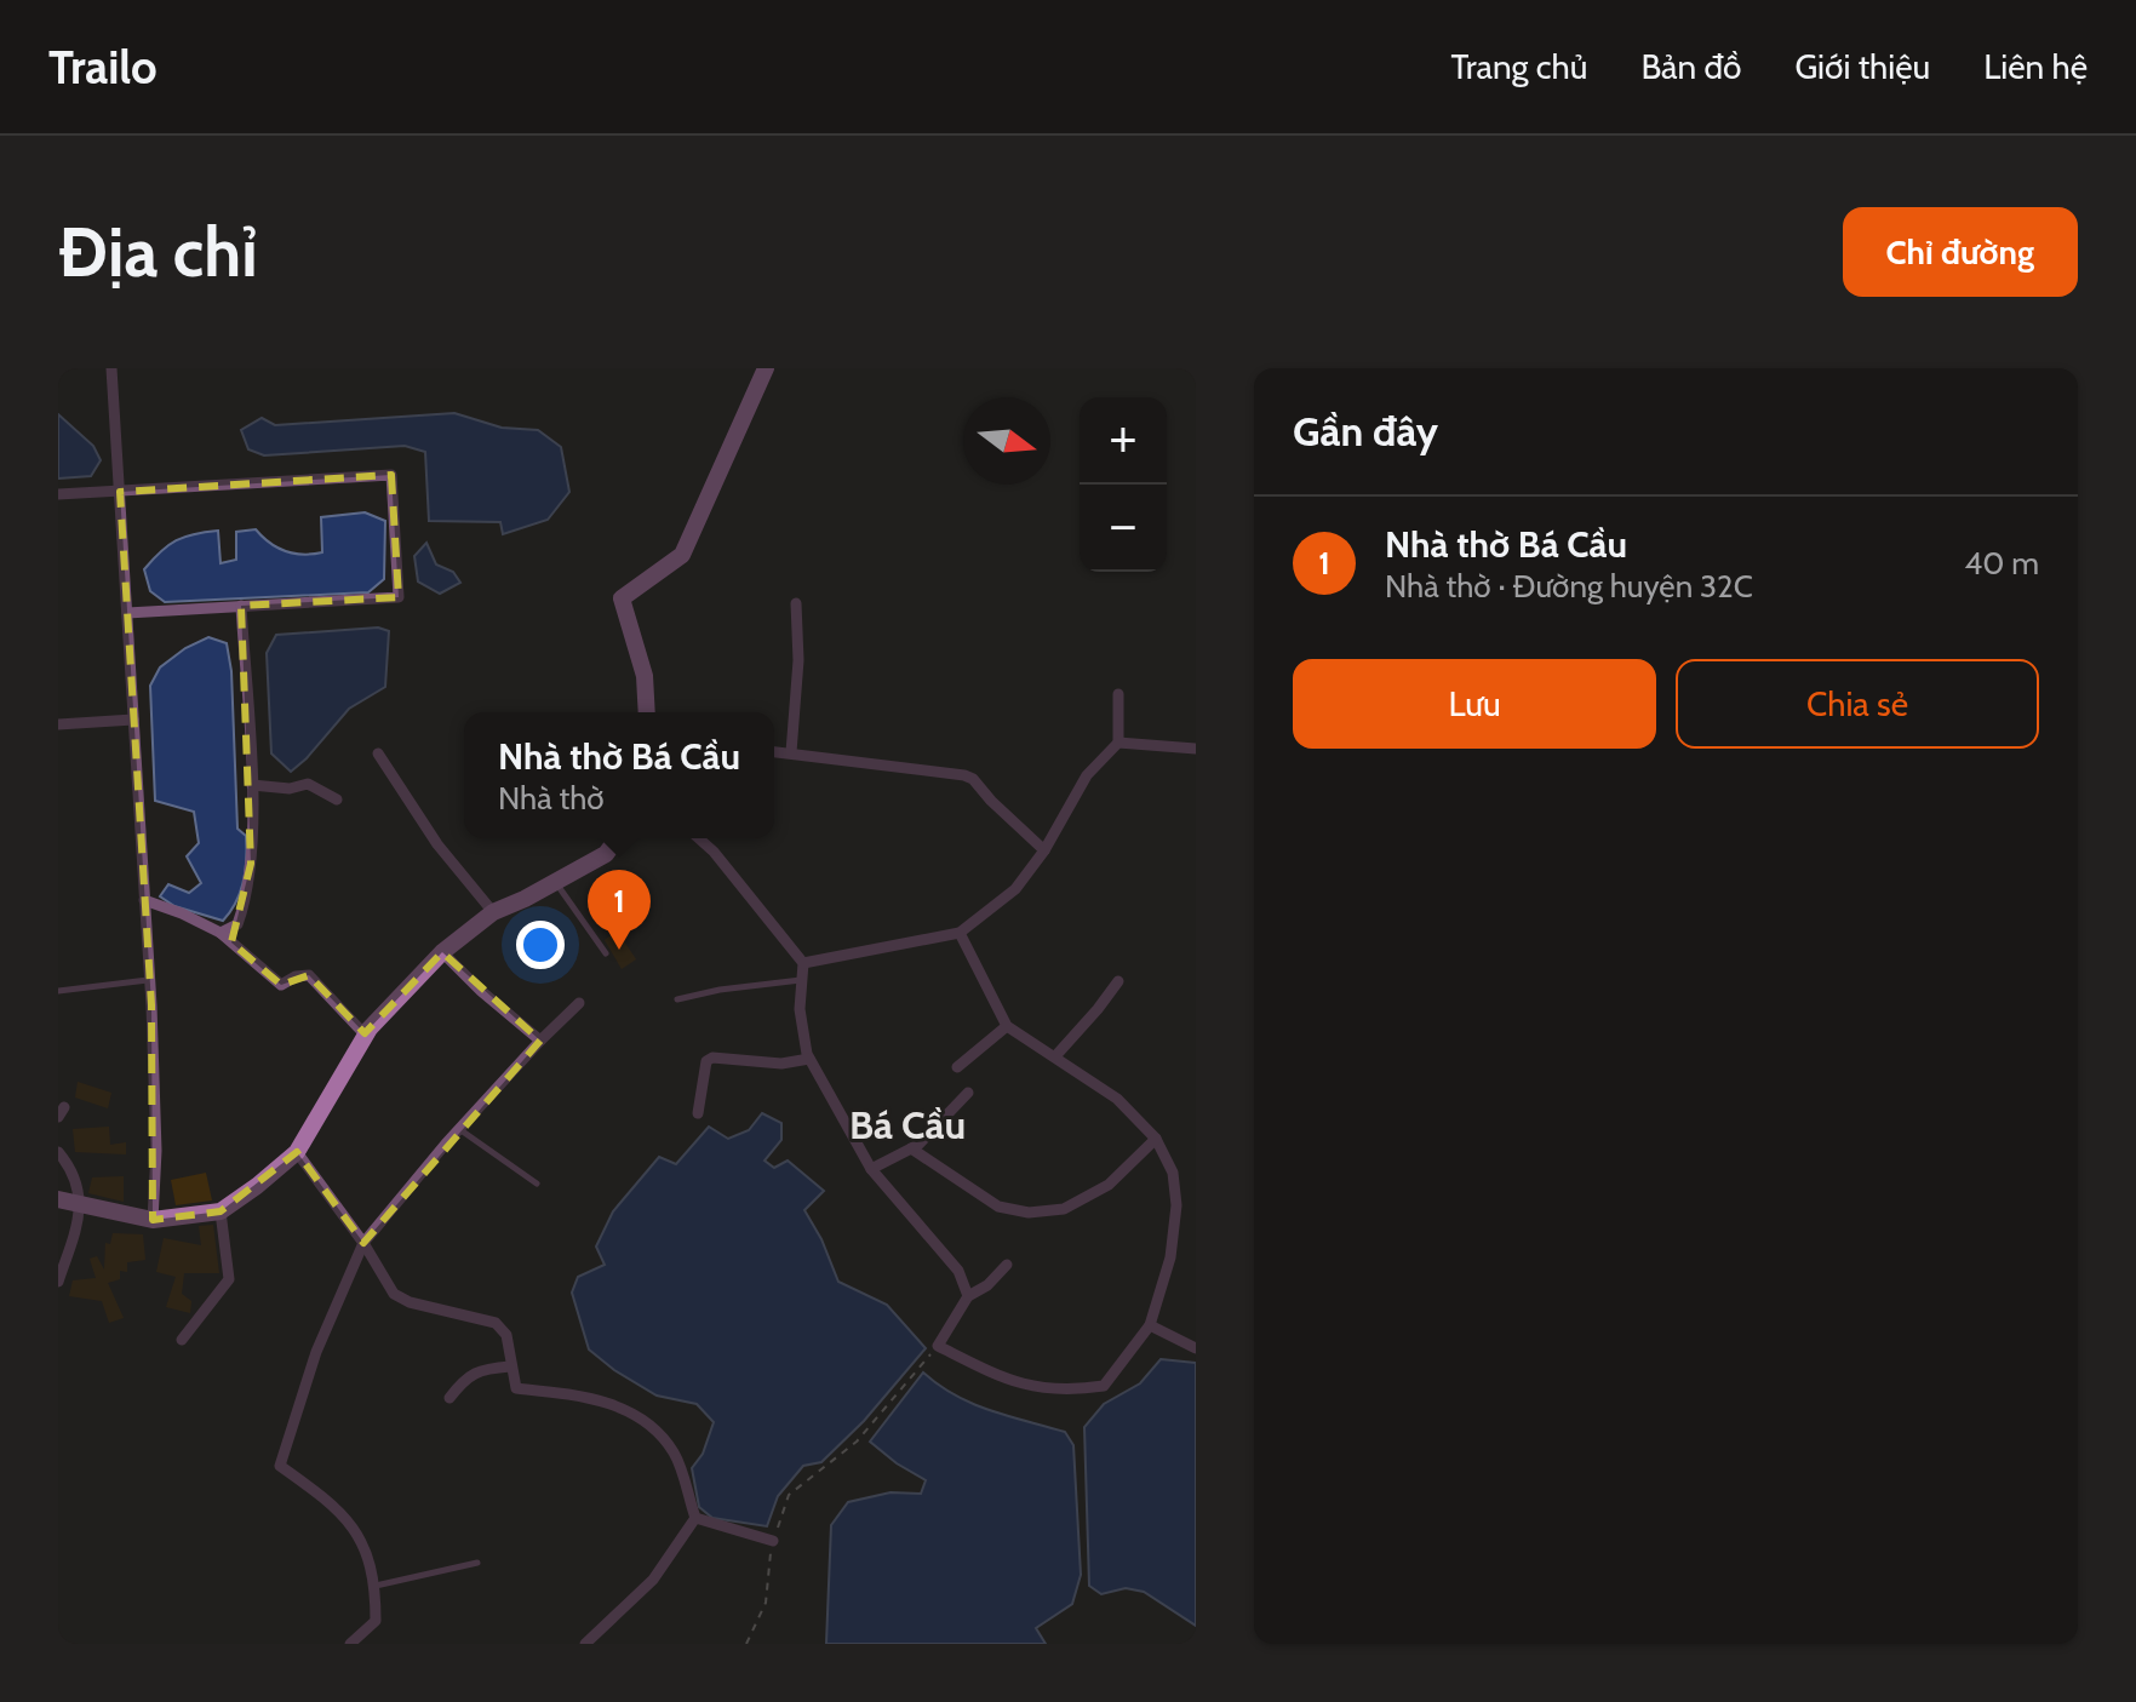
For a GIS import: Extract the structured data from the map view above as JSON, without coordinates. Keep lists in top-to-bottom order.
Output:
{
  "districts": ["Bá Cầu"],
  "north": "right",
  "page": {
    "header": "Trailo",
    "nav": [
      "Trang chủ",
      "Bản đồ",
      "Giới thiệu",
      "Liên hệ"
    ],
    "buttons": [
      "Chỉ đường",
      ["Lưu", "Chia sẻ"]
    ],
    "title": "Địa chỉ",
    "heading": "Gần đây",
    "map_buttons": ["+", "−"],
    "list": [
      {
        "mark": "1",
        "name": "Nhà thờ Bá Cầu",
        "note": "Nhà thờ · Đường huyện 32C",
        "value": "40 m"
      }
    ],
    "popup": ["Nhà thờ Bá Cầu", "Nhà thờ"],
    "pins": "1"
  }
}
